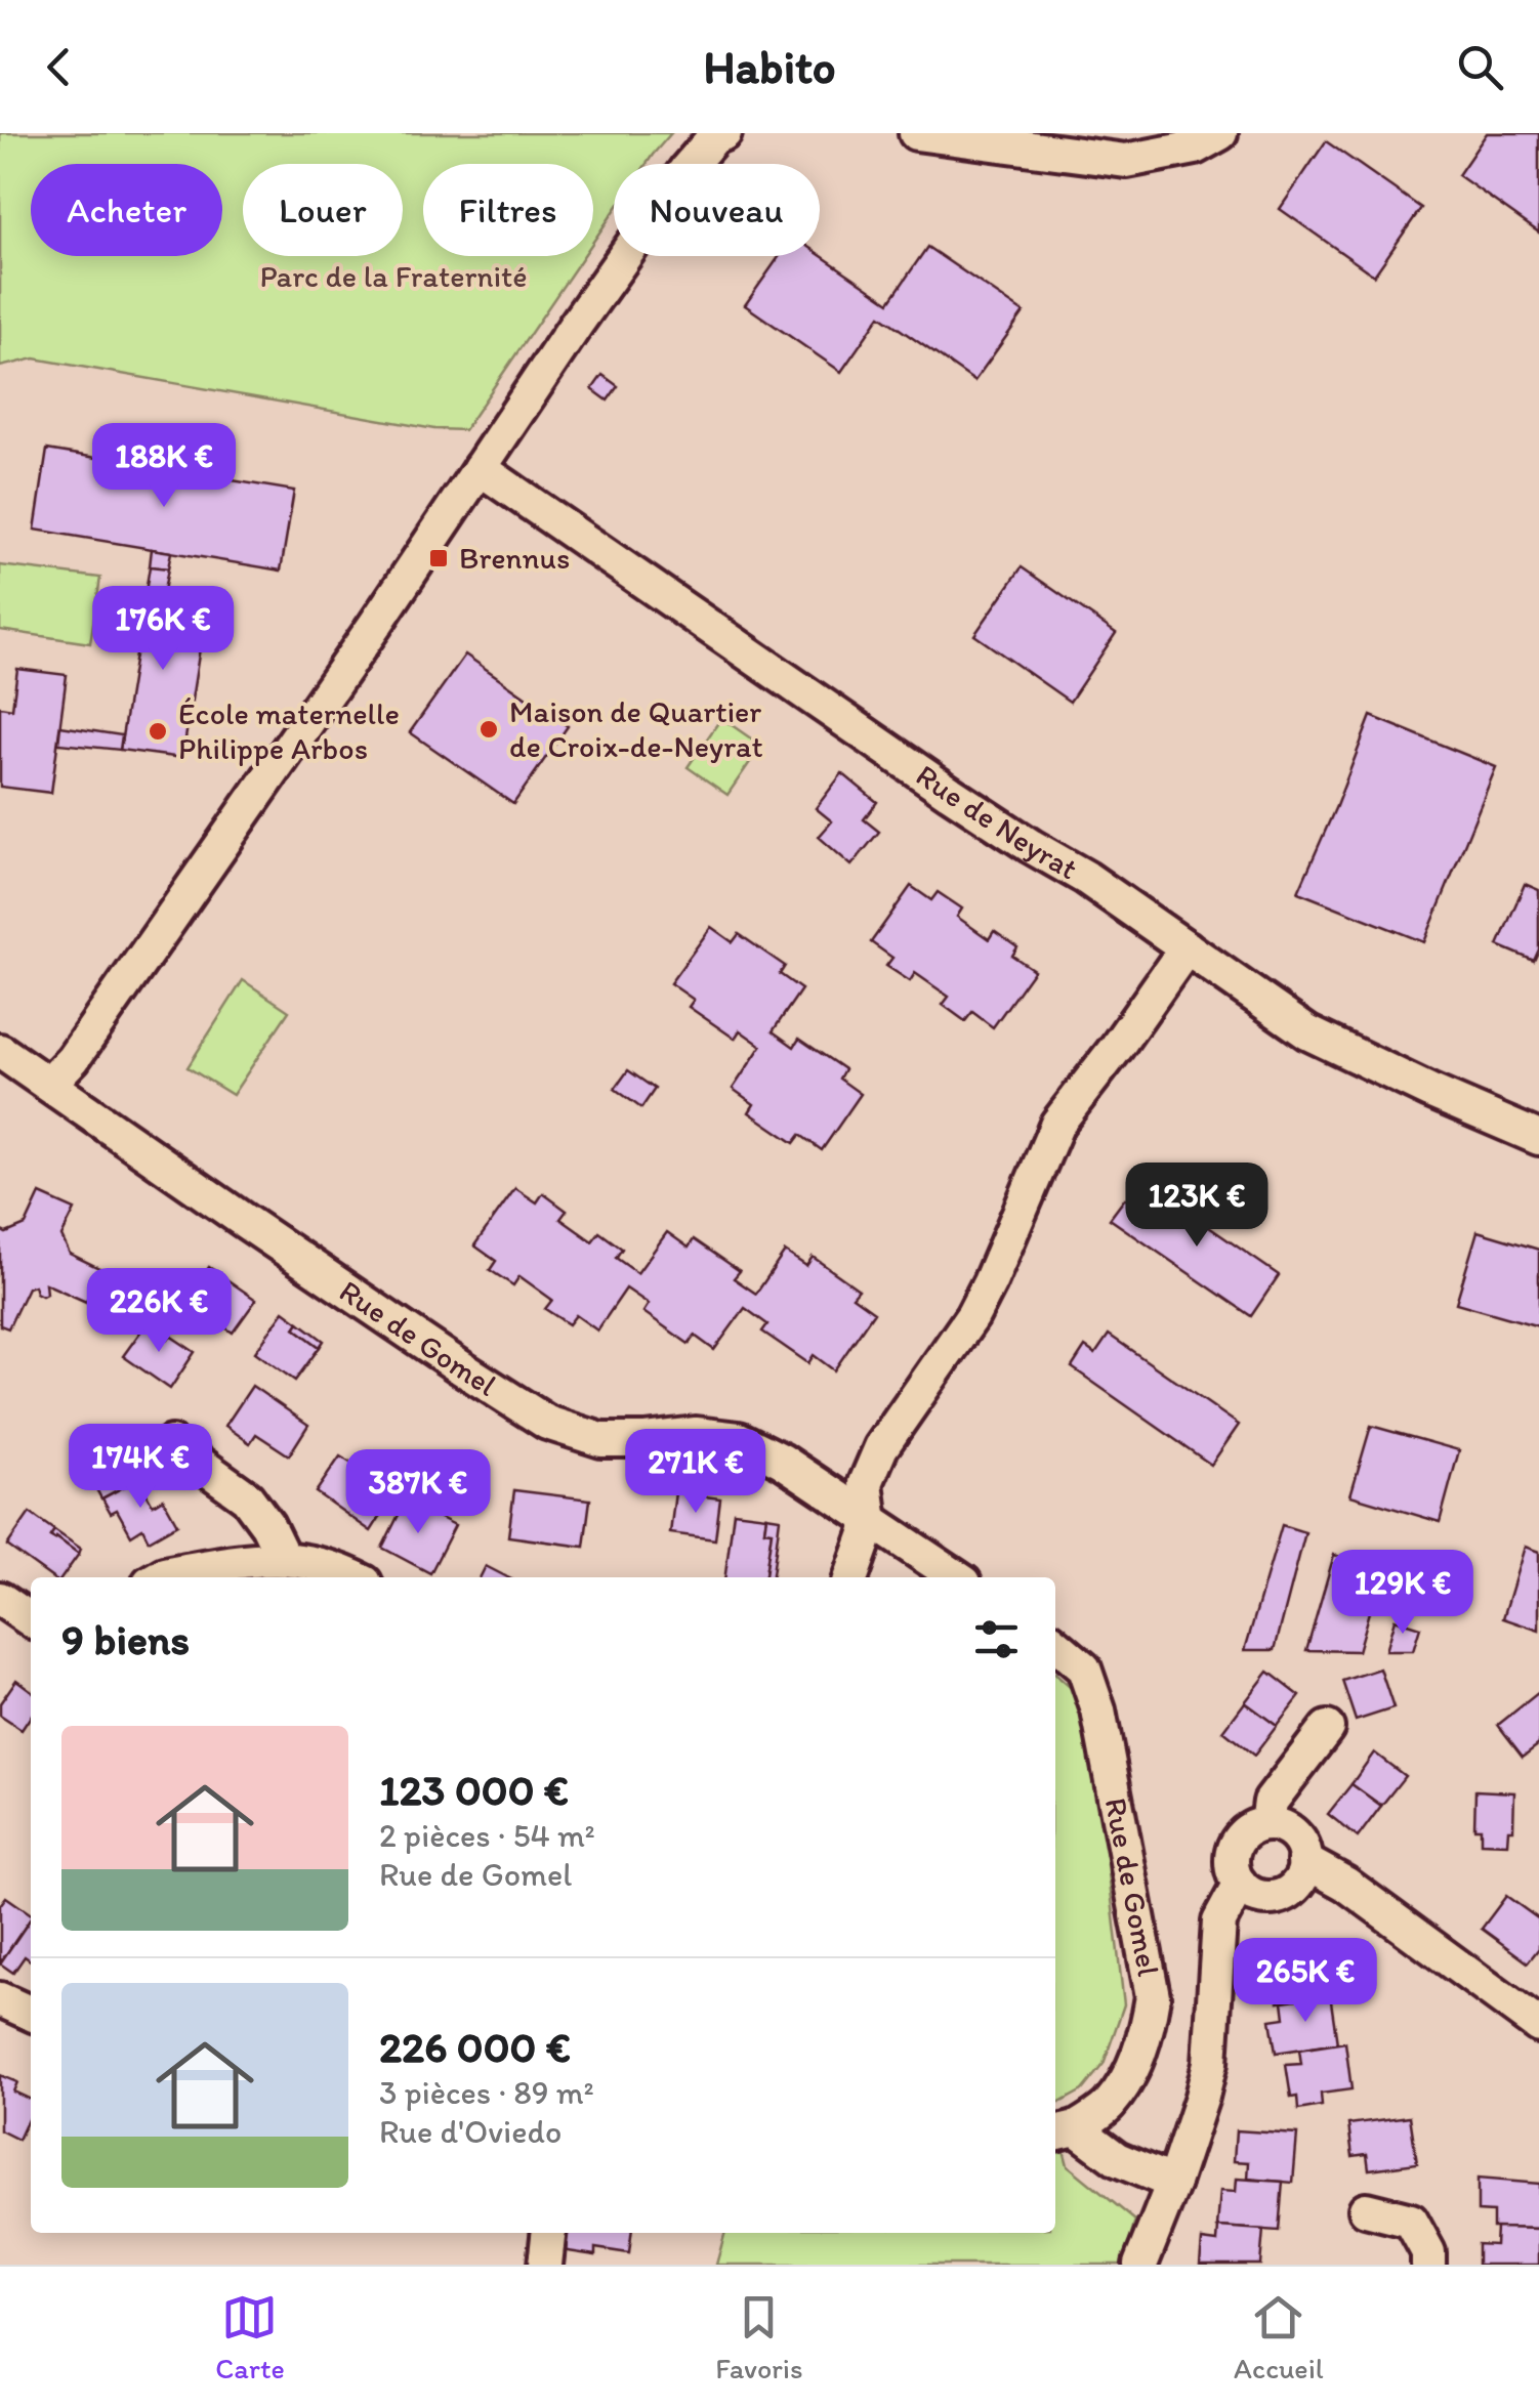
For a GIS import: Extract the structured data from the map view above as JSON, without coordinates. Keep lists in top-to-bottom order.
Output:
{
  "streets": {
    "street": ["Rue de Neyrat", "Rue de Gomel"]
  },
  "parks": ["Parc de la Fraternité"],
  "places": {
    "transit": ["Brennus"],
    "other": ["Maison de Quartier de Croix-de-Neyrat", "École maternelle Philippe Arbos"]
  },
  "page": {
    "header": "Habito",
    "chip": [
      "Acheter",
      "Louer",
      "Filtres",
      "Nouveau"
    ],
    "price": [
      "188K €",
      "176K €",
      "123K €",
      "226K €",
      "174K €",
      "271K €",
      "387K €",
      "129K €",
      "265K €"
    ],
    "heading": "9 biens",
    "list": [
      {
        "name": "123 000 €",
        "note": "2 pièces · 54 m² · Rue de Gomel"
      },
      {
        "name": "226 000 €",
        "note": "3 pièces · 89 m² · Rue d'Oviedo"
      }
    ],
    "tabs": ["Carte", "Favoris", "Accueil"]
  }
}
